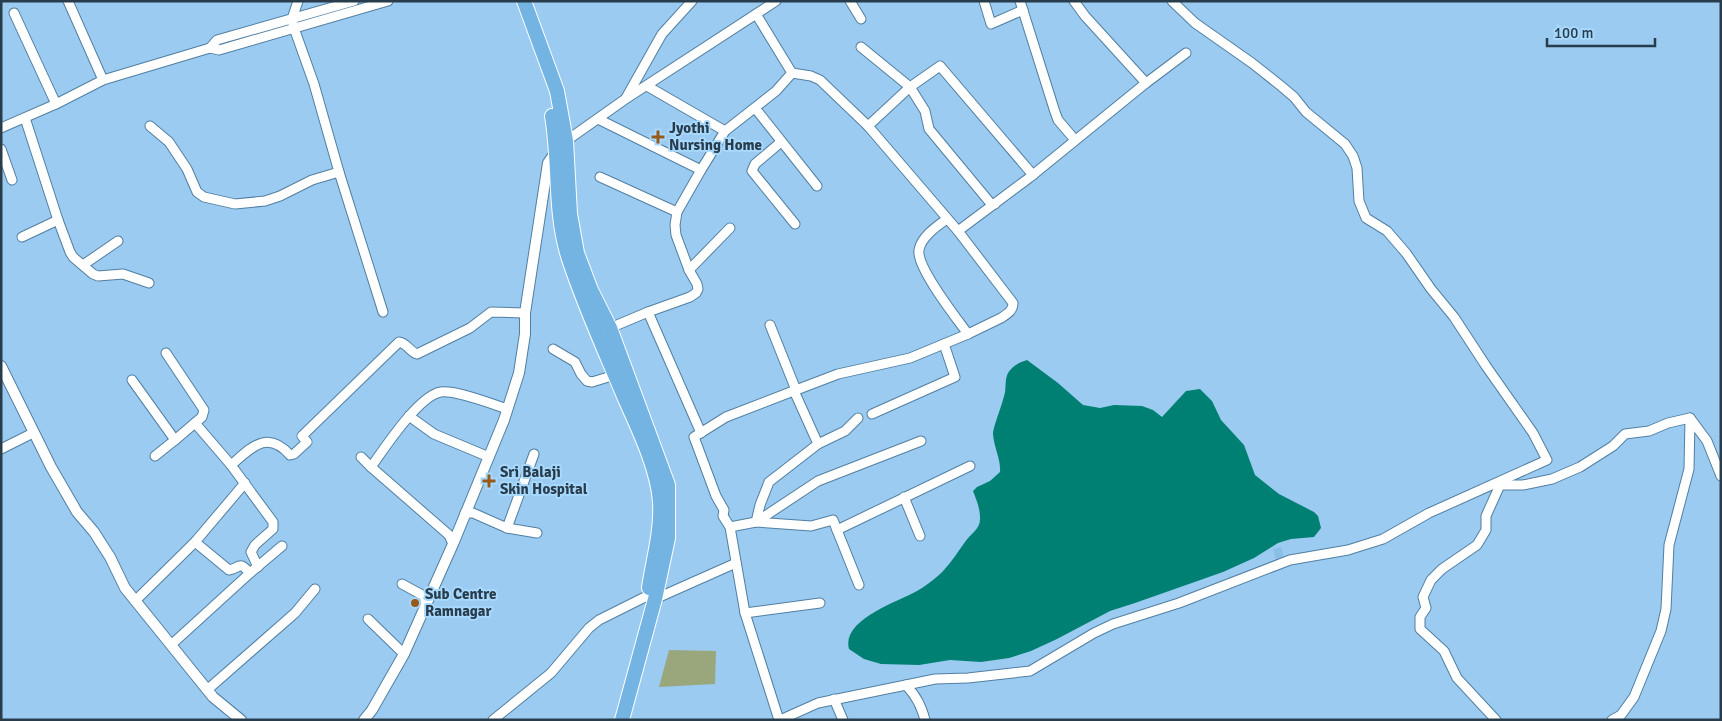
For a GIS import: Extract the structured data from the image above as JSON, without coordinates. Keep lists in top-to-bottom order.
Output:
{
  "places": {
    "health": ["Jyothi Nursing Home", "Sri Balaji Skin Hospital"],
    "other": ["Sub Centre Ramnagar"]
  },
  "scale_bar": "100 m"
}
